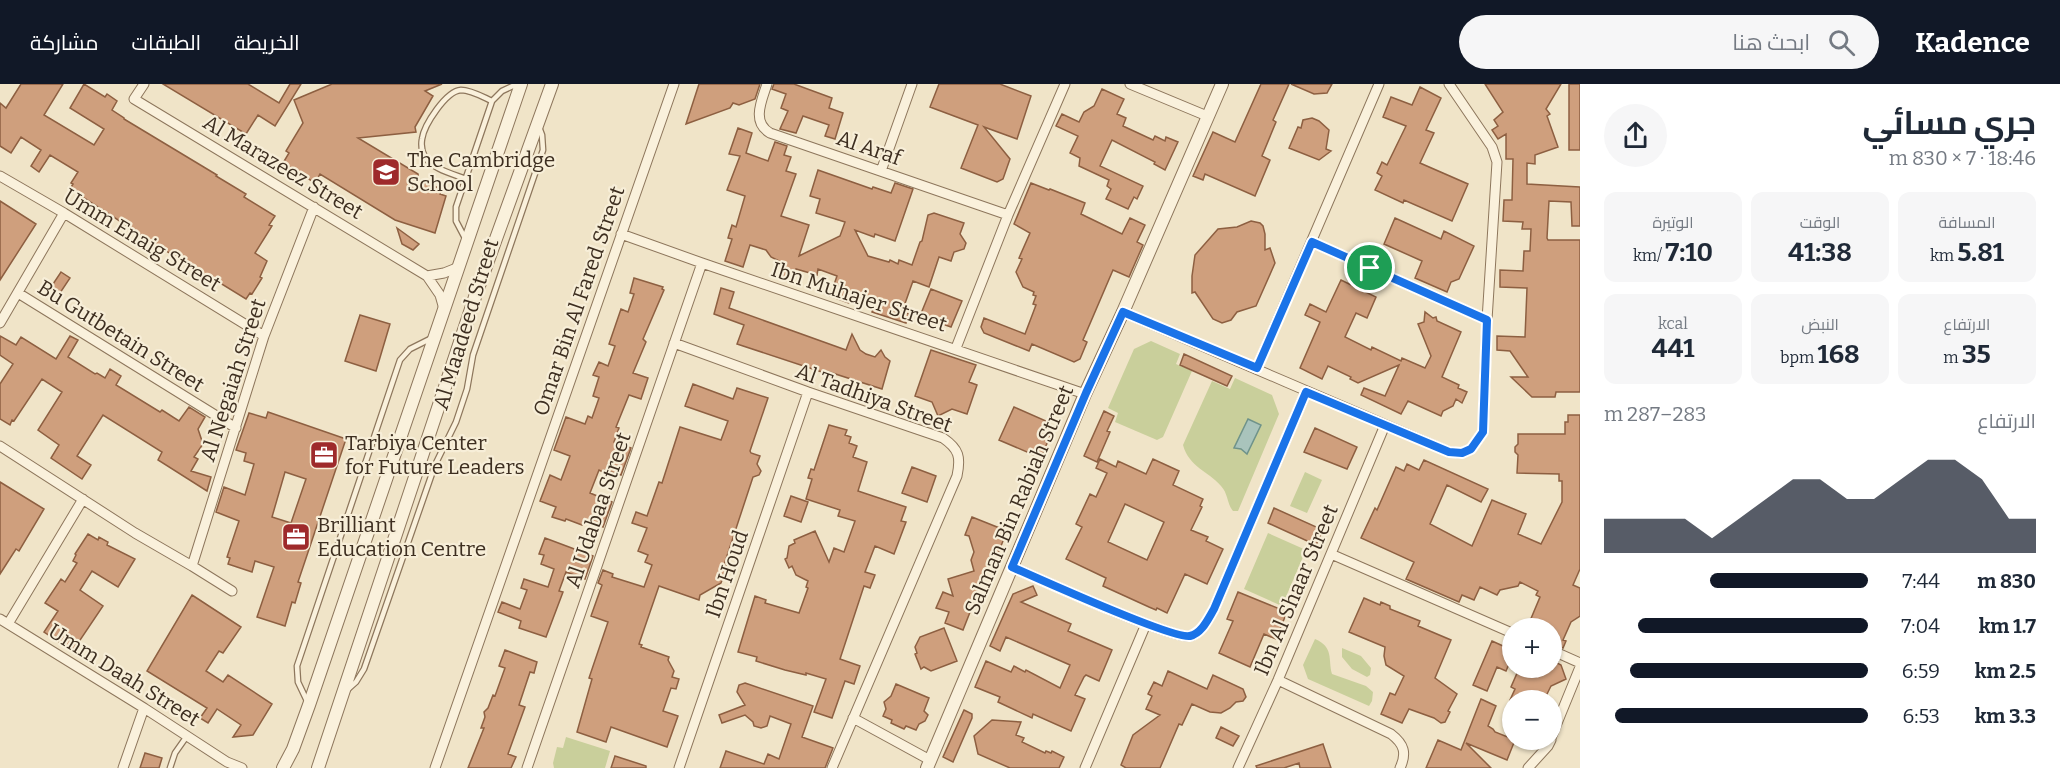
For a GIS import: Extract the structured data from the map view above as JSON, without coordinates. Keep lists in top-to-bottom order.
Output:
{
  "streets": {
    "street": [
      "Al Araf",
      "Al Marazeez Street",
      "Umm Enaig Street",
      "Ibn Muhajer Street",
      "Omar Bin Al Fared Street",
      "Al Maadeed Street",
      "Bu Gutbetain Street",
      "Al Negaiah Street",
      "Al Tadhiya Street",
      "Salman Bin Rabiah Street",
      "Al Udabaa Street",
      "Ibn Houd",
      "Ibn Al Shaar Street",
      "Umm Daah Street"
    ]
  },
  "crossings": [
    ["Al Marazeez Street", "Al Maadeed Street"],
    ["Al Marazeez Street", "Al Negaiah Street"],
    ["Umm Enaig Street", "Al Negaiah Street"],
    ["Ibn Muhajer Street", "Omar Bin Al Fared Street"],
    ["Ibn Muhajer Street", "Salman Bin Rabiah Street"],
    ["Ibn Muhajer Street", "Al Udabaa Street"],
    ["Bu Gutbetain Street", "Al Negaiah Street"],
    ["Al Tadhiya Street", "Al Udabaa Street"],
    ["Al Tadhiya Street", "Ibn Houd"]
  ],
  "places": {
    "school or university": ["The Cambridge School"],
    "office": ["Tarbiya Center for Future Leaders", "Brilliant Education Centre"]
  },
  "page": {
    "header": "Kadence",
    "search": "ابحث هنا",
    "nav": ["الخريطة", "الطبقات", "مشاركة"],
    "heading": ["جري مسائي", "18:46 · 7 × 830 m"],
    "stats": [
      ["المسافة", "5.81 km"],
      ["الوقت", "41:38"],
      ["الوتيرة", "7:10 /km"],
      ["الارتفاع", "35 m"],
      ["النبض", "168 bpm"],
      ["kcal", "441"]
    ],
    "chart": ["الارتفاع", "283–287 m"],
    "list": [
      {
        "name": "830 m",
        "note": "7:44"
      },
      {
        "name": "1.7 km",
        "note": "7:04"
      },
      {
        "name": "2.5 km",
        "note": "6:59"
      },
      {
        "name": "3.3 km",
        "note": "6:53"
      }
    ],
    "map_buttons": ["+", "−"]
  }
}
